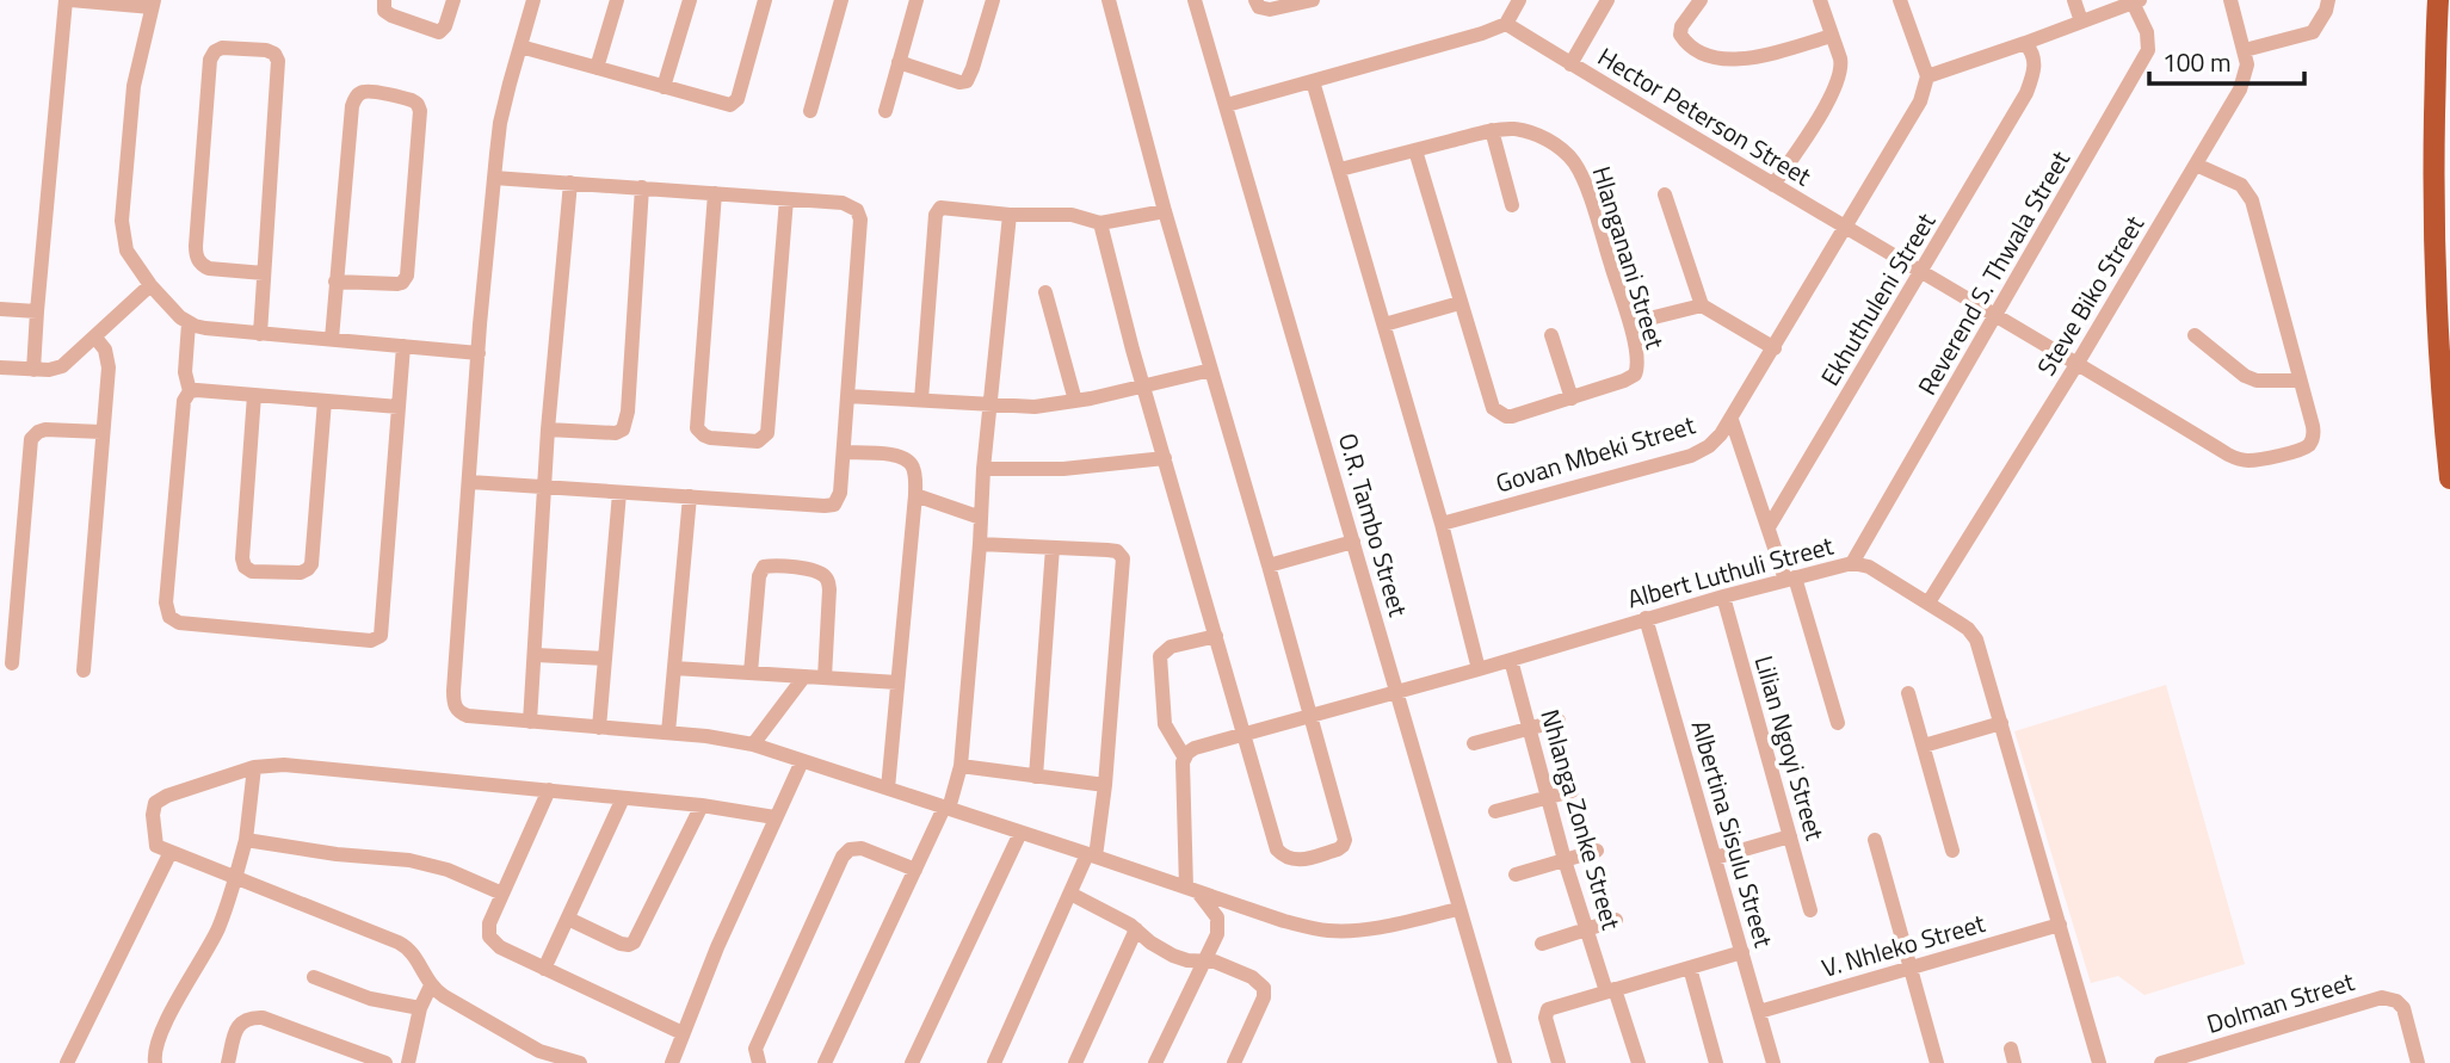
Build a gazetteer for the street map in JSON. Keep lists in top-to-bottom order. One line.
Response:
{"streets":{"street":["Hector Peterson Street","Hlanganani Street","Reverend S. Thwala Street","Steve Biko Street","Ekhuthuleni Street","Govan Mbeki Street","O.R. Tambo Street","Albert Luthuli Street","Lilian Ngoyi Street","Nhlanga Zonke Street","Albertina Sisulu Street","V. Nhleko Street","Dolman Street"]},"crossings":[["Hector Peterson Street","Reverend S. Thwala Street"],["Hector Peterson Street","Steve Biko Street"],["Hector Peterson Street","Ekhuthuleni Street"],["Hector Peterson Street","Govan Mbeki Street"],["Reverend S. Thwala Street","Albert Luthuli Street"],["Steve Biko Street","Albert Luthuli Street"],["O.R. Tambo Street","Albert Luthuli Street"],["Albert Luthuli Street","Lilian Ngoyi Street"],["Albert Luthuli Street","Nhlanga Zonke Street"],["Albert Luthuli Street","Albertina Sisulu Street"],["Albert Luthuli Street","V. Nhleko Street"],["Albertina Sisulu Street","V. Nhleko Street"]],"scale_bar":"100 m"}
